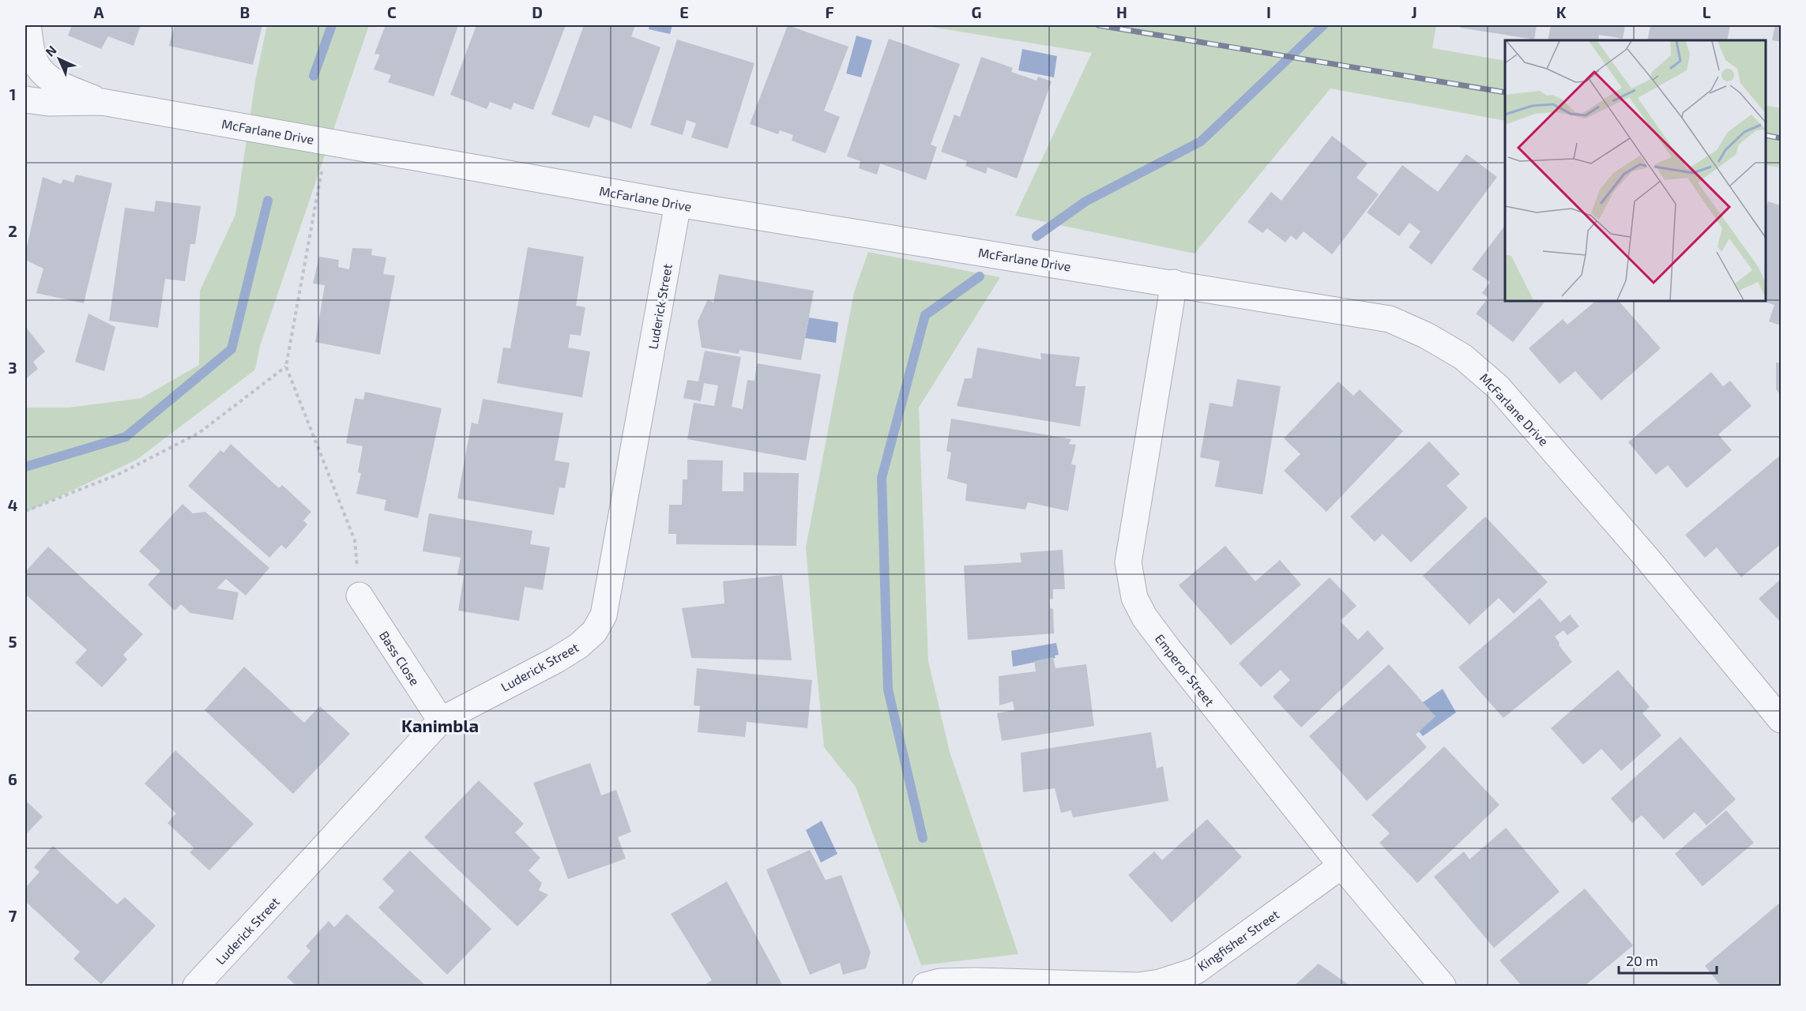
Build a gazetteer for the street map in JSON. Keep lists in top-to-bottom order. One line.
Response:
{"streets":{"street":["McFarlane Drive","Luderick Street","Bass Close","Emperor Street","Kingfisher Street"]},"crossings":[["McFarlane Drive","Luderick Street"],["McFarlane Drive","Emperor Street"],["Luderick Street","Bass Close"],["Emperor Street","Kingfisher Street"]],"districts":["Kanimbla"],"scale_bar":"20 m","north":"top left","grid":{"columns":["A","B","C","D","E","F","G","H","I","J","K","L"],"rows":["1","2","3","4","5","6","7"]}}
